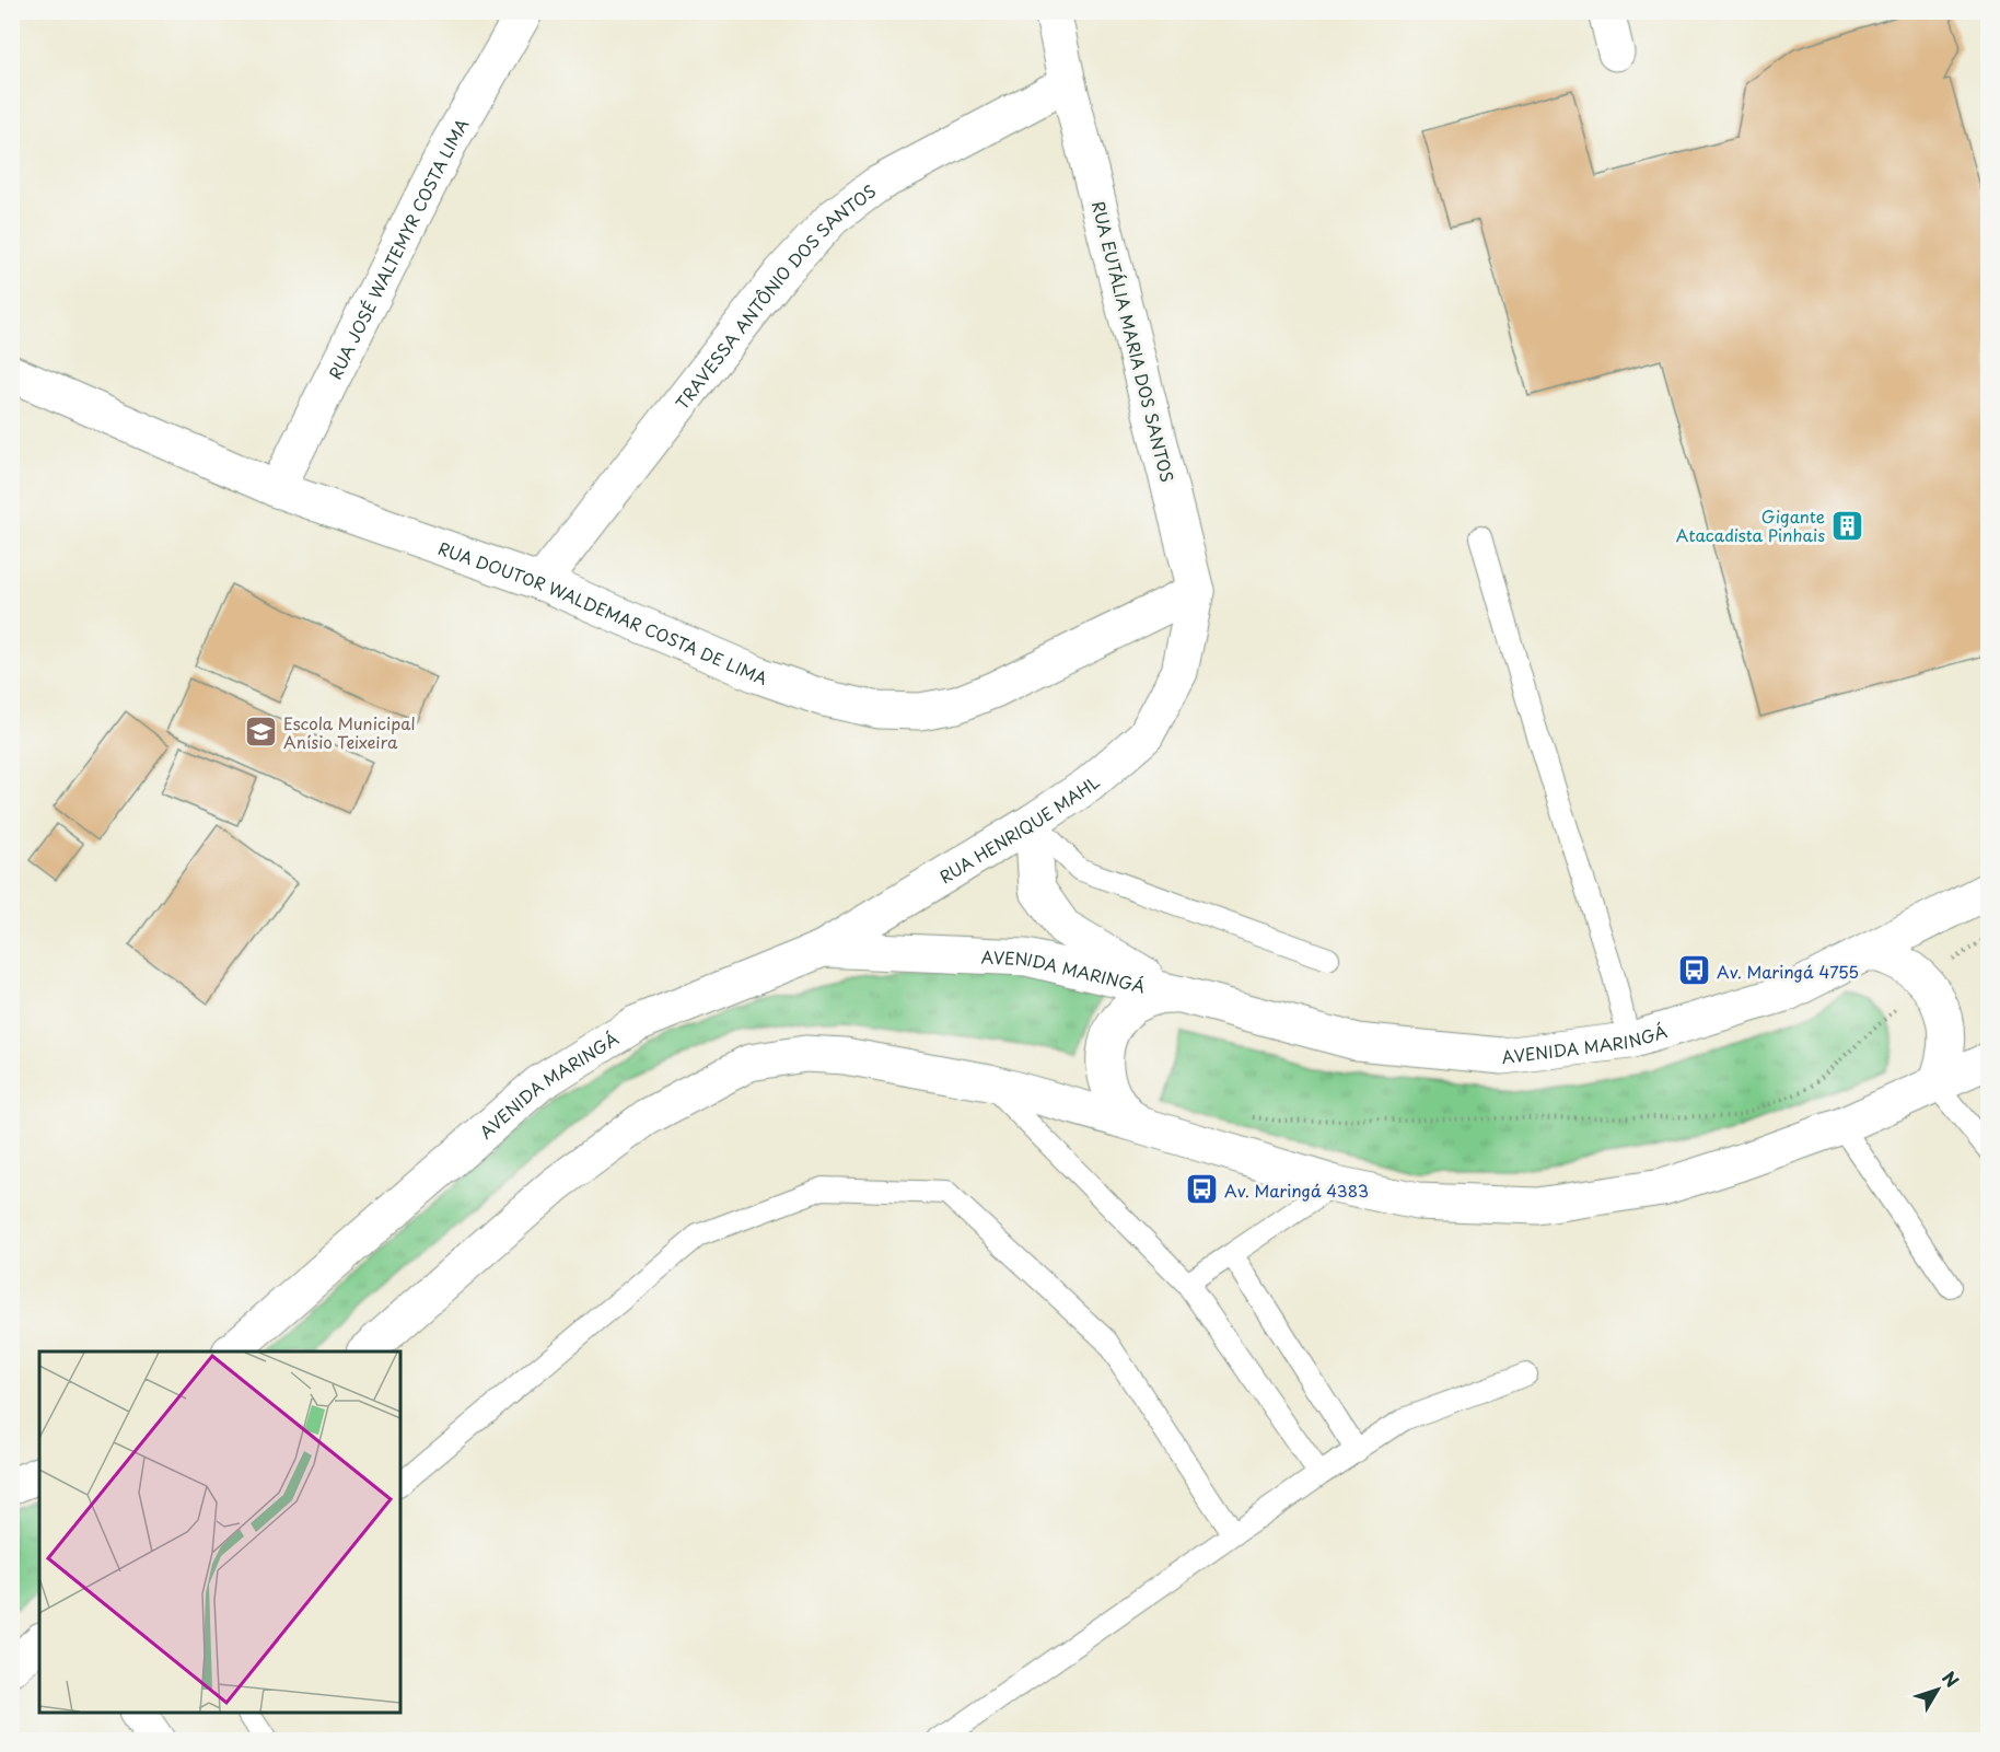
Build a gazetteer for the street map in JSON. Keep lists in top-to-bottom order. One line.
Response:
{"streets":{"main road":["RUA JOSÉ WALTEMYR COSTA LIMA","TRAVESSA ANTÔNIO DOS SANTOS","RUA EUTÁLIA MARIA DOS SANTOS","RUA DOUTOR WALDEMAR COSTA DE LIMA","RUA HENRIQUE MAHL","AVENIDA MARINGÁ"]},"crossings":[["RUA JOSÉ WALTEMYR COSTA LIMA","RUA DOUTOR WALDEMAR COSTA DE LIMA"],["TRAVESSA ANTÔNIO DOS SANTOS","RUA EUTÁLIA MARIA DOS SANTOS"],["TRAVESSA ANTÔNIO DOS SANTOS","RUA DOUTOR WALDEMAR COSTA DE LIMA"],["RUA EUTÁLIA MARIA DOS SANTOS","RUA DOUTOR WALDEMAR COSTA DE LIMA"],["RUA EUTÁLIA MARIA DOS SANTOS","RUA HENRIQUE MAHL"],["RUA HENRIQUE MAHL","AVENIDA MARINGÁ"]],"places":{"building":["Gigante Atacadista Pinhais"],"school or university":["Escola Municipal Anísio Teixeira"],"bus stop":["Av. Maringá 4755","Av. Maringá 4383"]},"north":"top right"}
